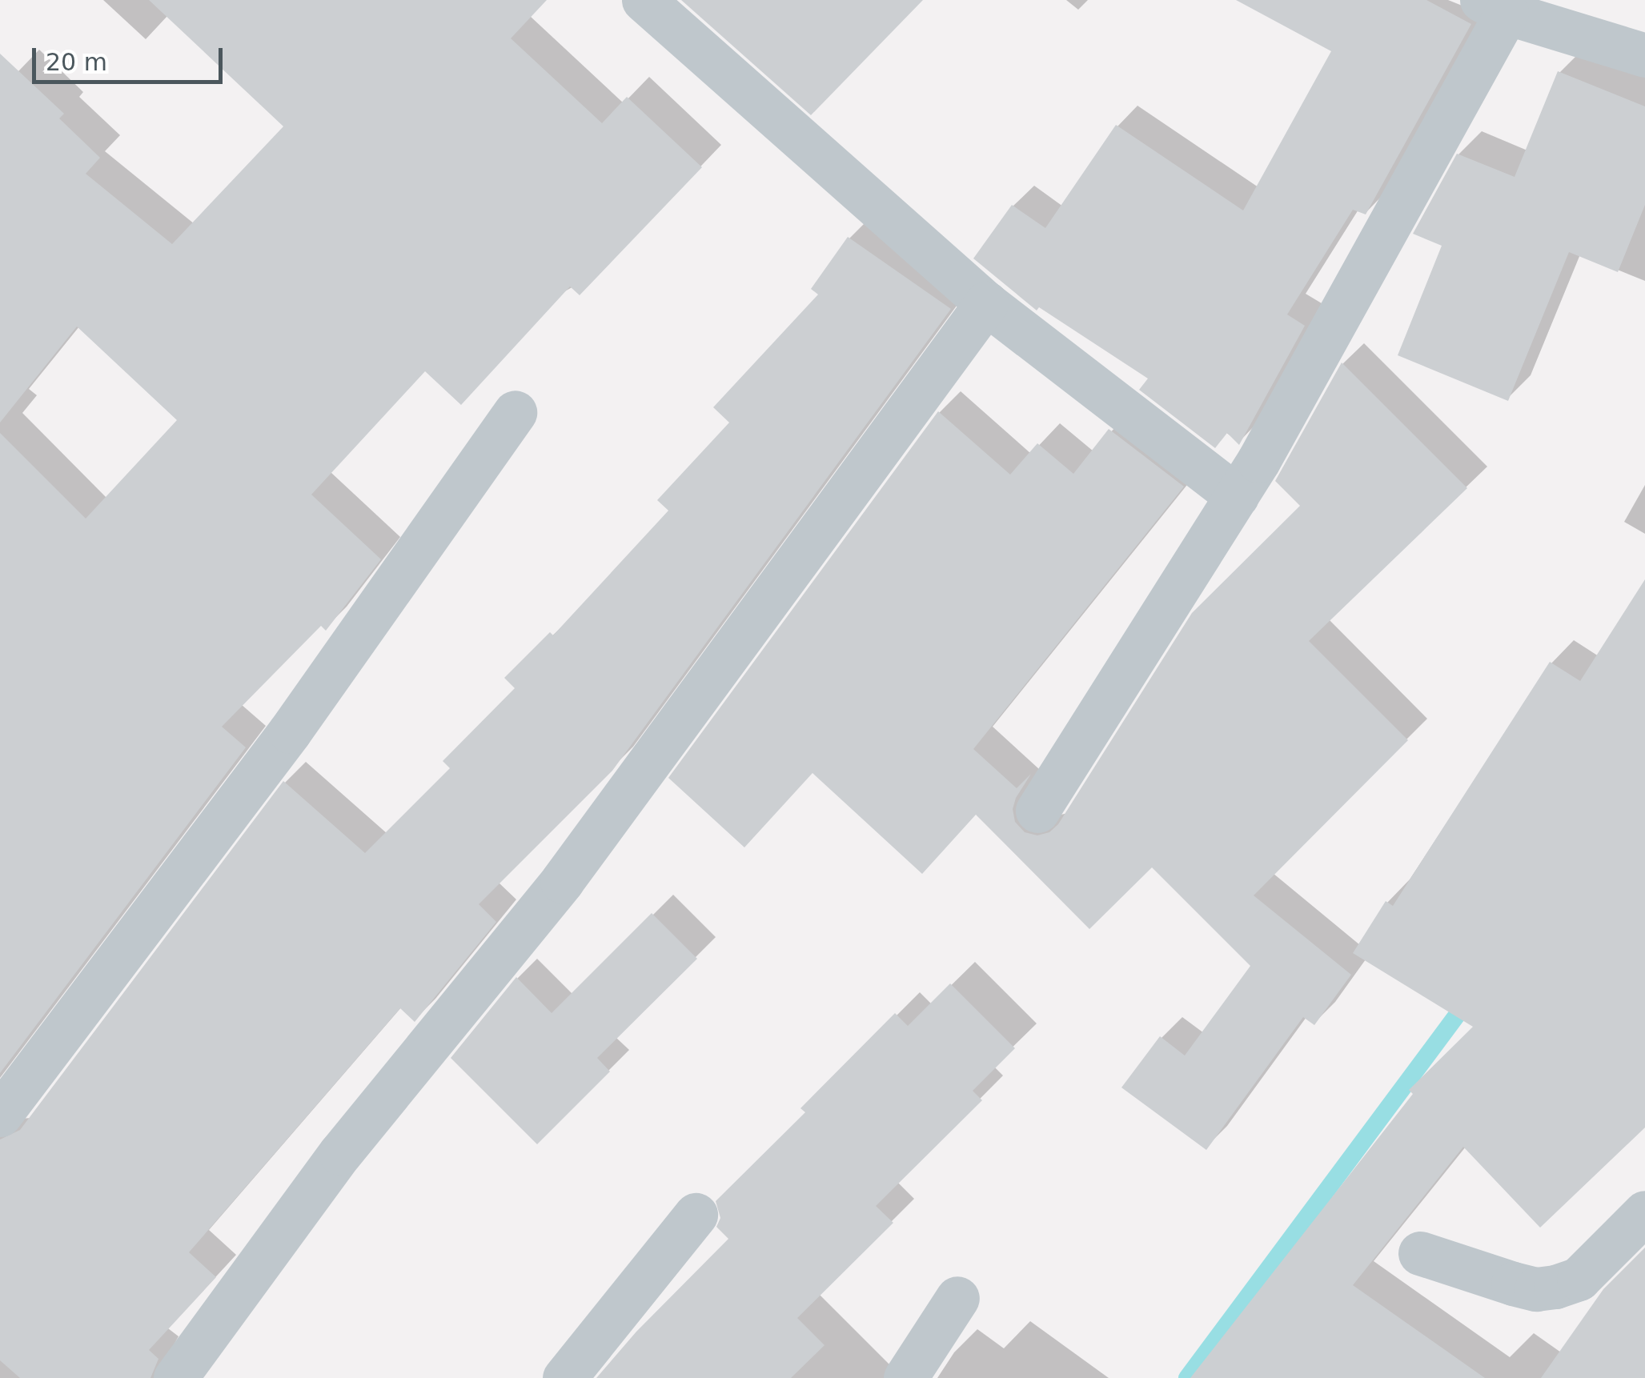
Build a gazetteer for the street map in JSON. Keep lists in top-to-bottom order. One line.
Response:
{"scale_bar":"20 m"}
